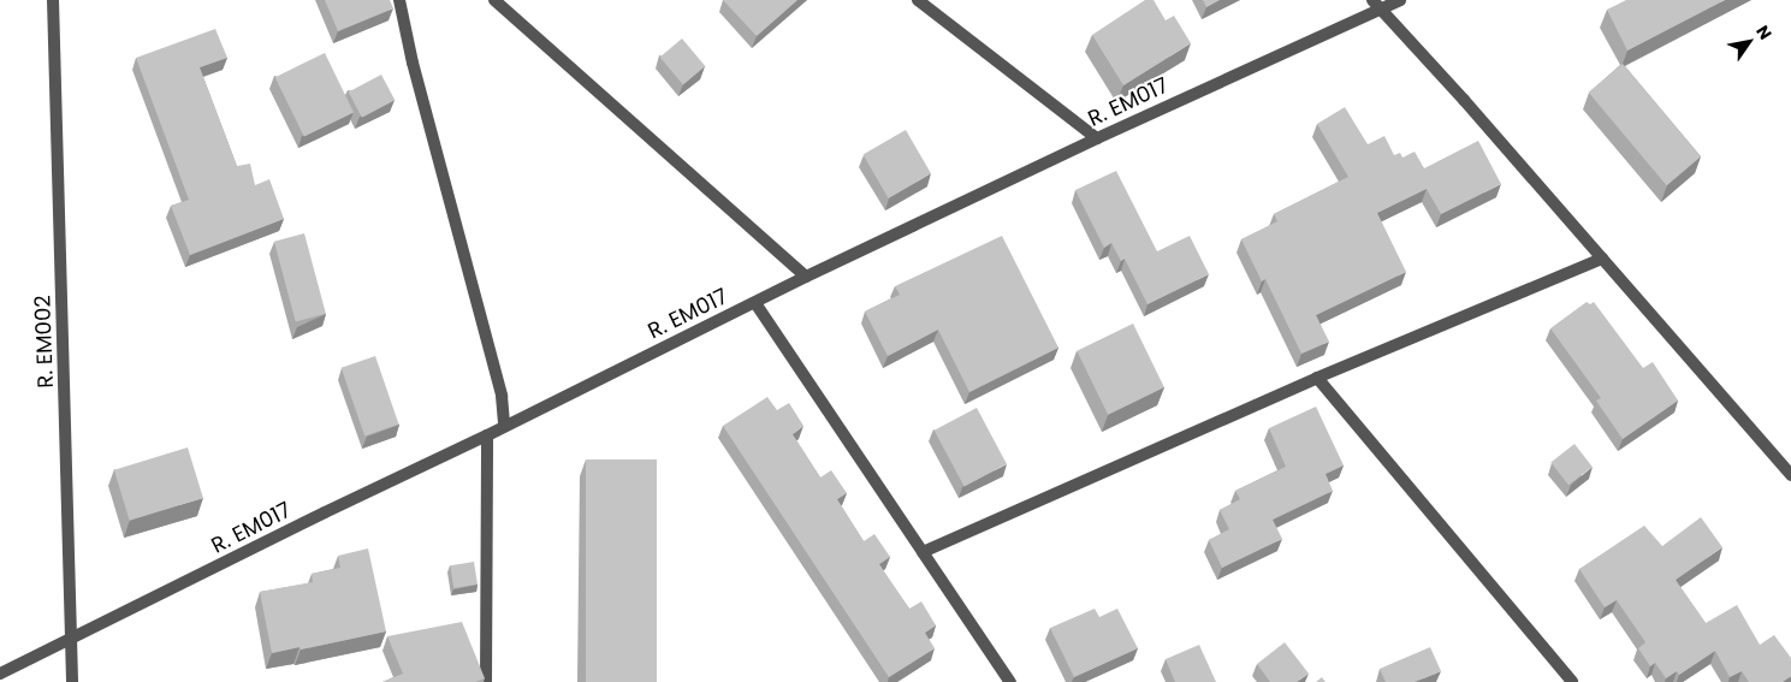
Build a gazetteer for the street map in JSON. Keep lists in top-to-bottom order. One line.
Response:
{"streets":{"street":["R. EM017","R. EM002"]},"crossings":[["R. EM017","R. EM002"]],"north":"top right"}
